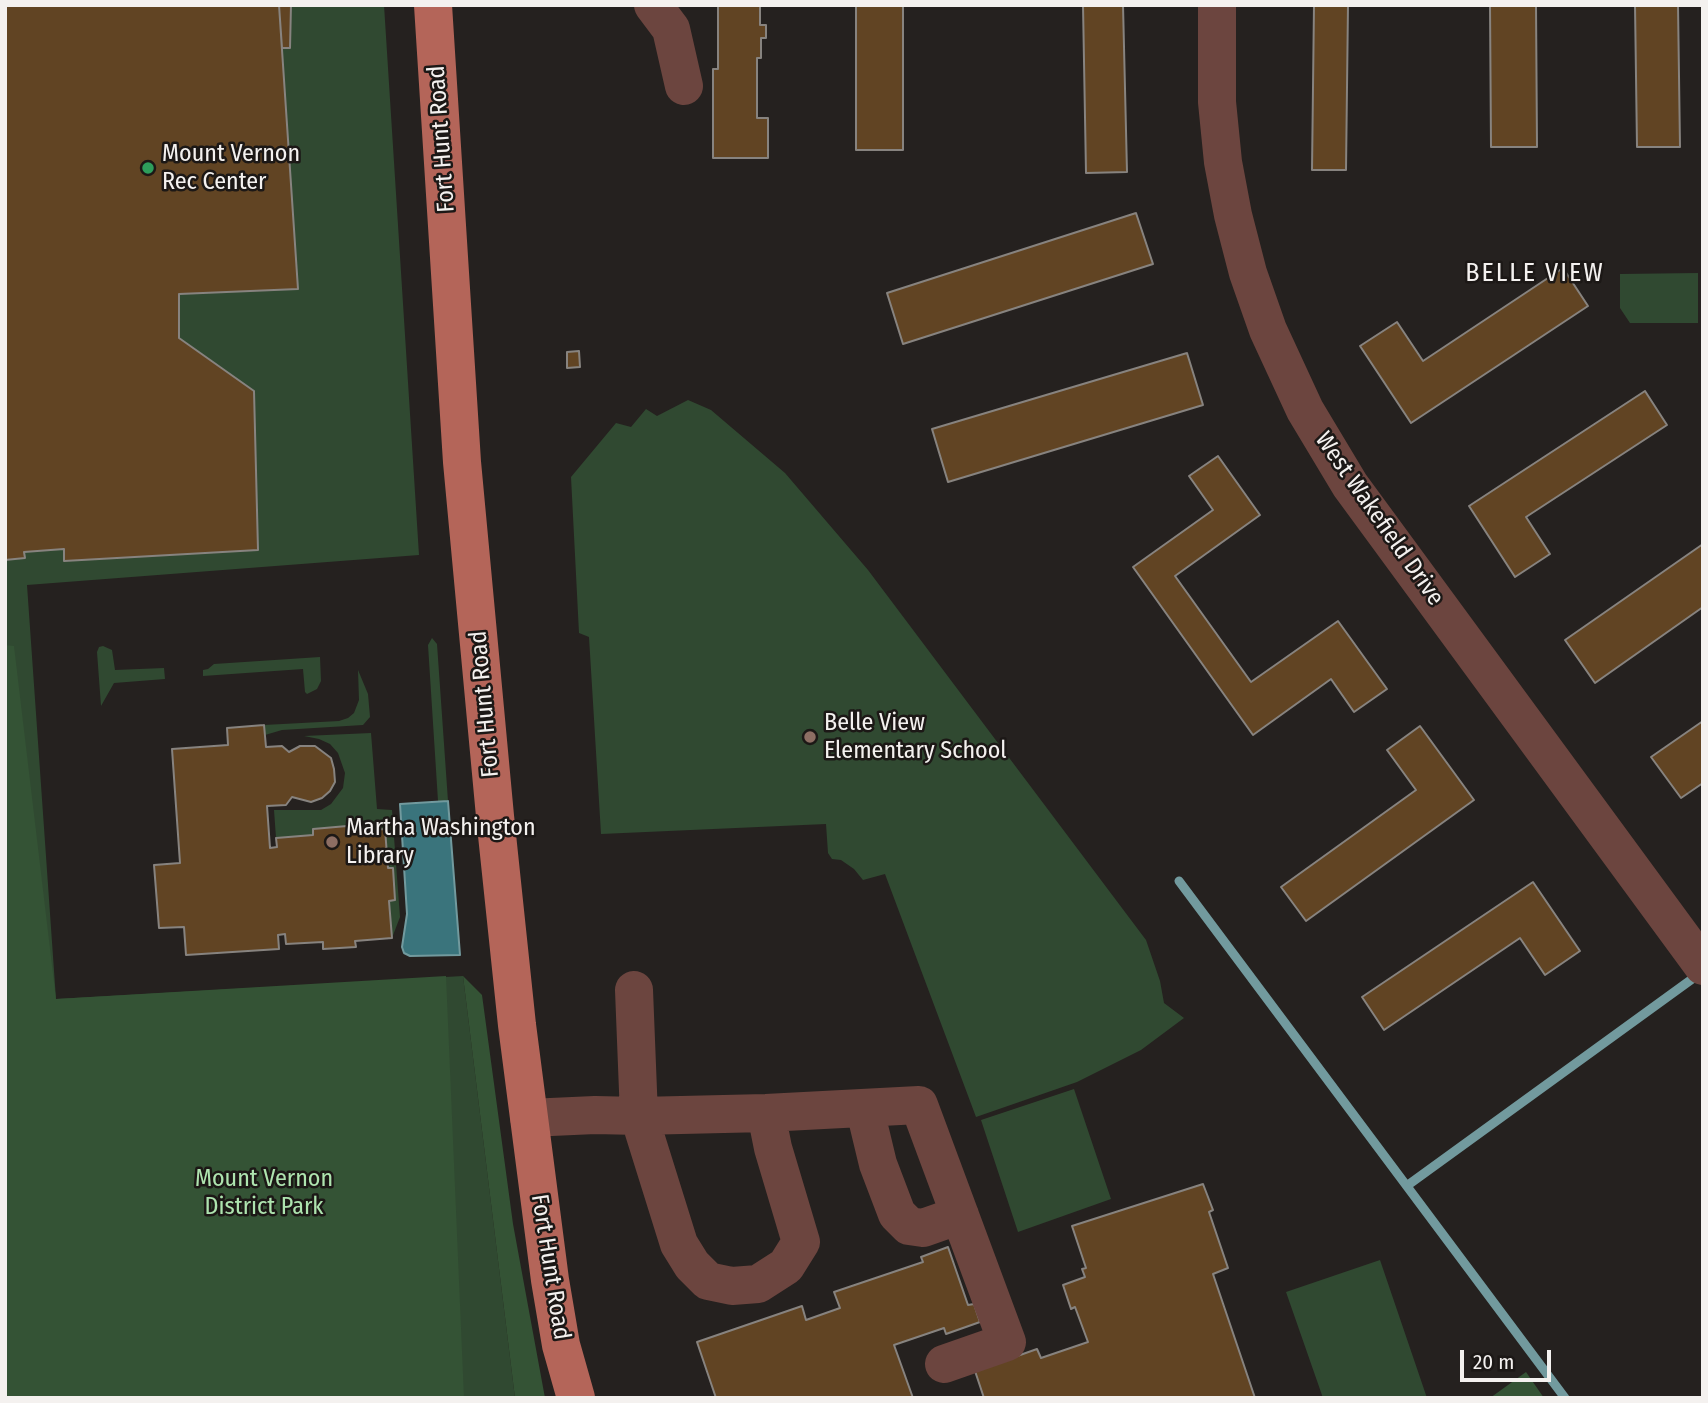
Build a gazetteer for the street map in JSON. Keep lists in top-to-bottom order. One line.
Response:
{"streets":{"main road":["Fort Hunt Road"],"street":["West Wakefield Drive"]},"districts":["BELLE VIEW"],"parks":["Mount Vernon District Park"],"places":["Mount Vernon Rec Center","Belle View Elementary School","Martha Washington Library"],"scale_bar":"20 m"}
